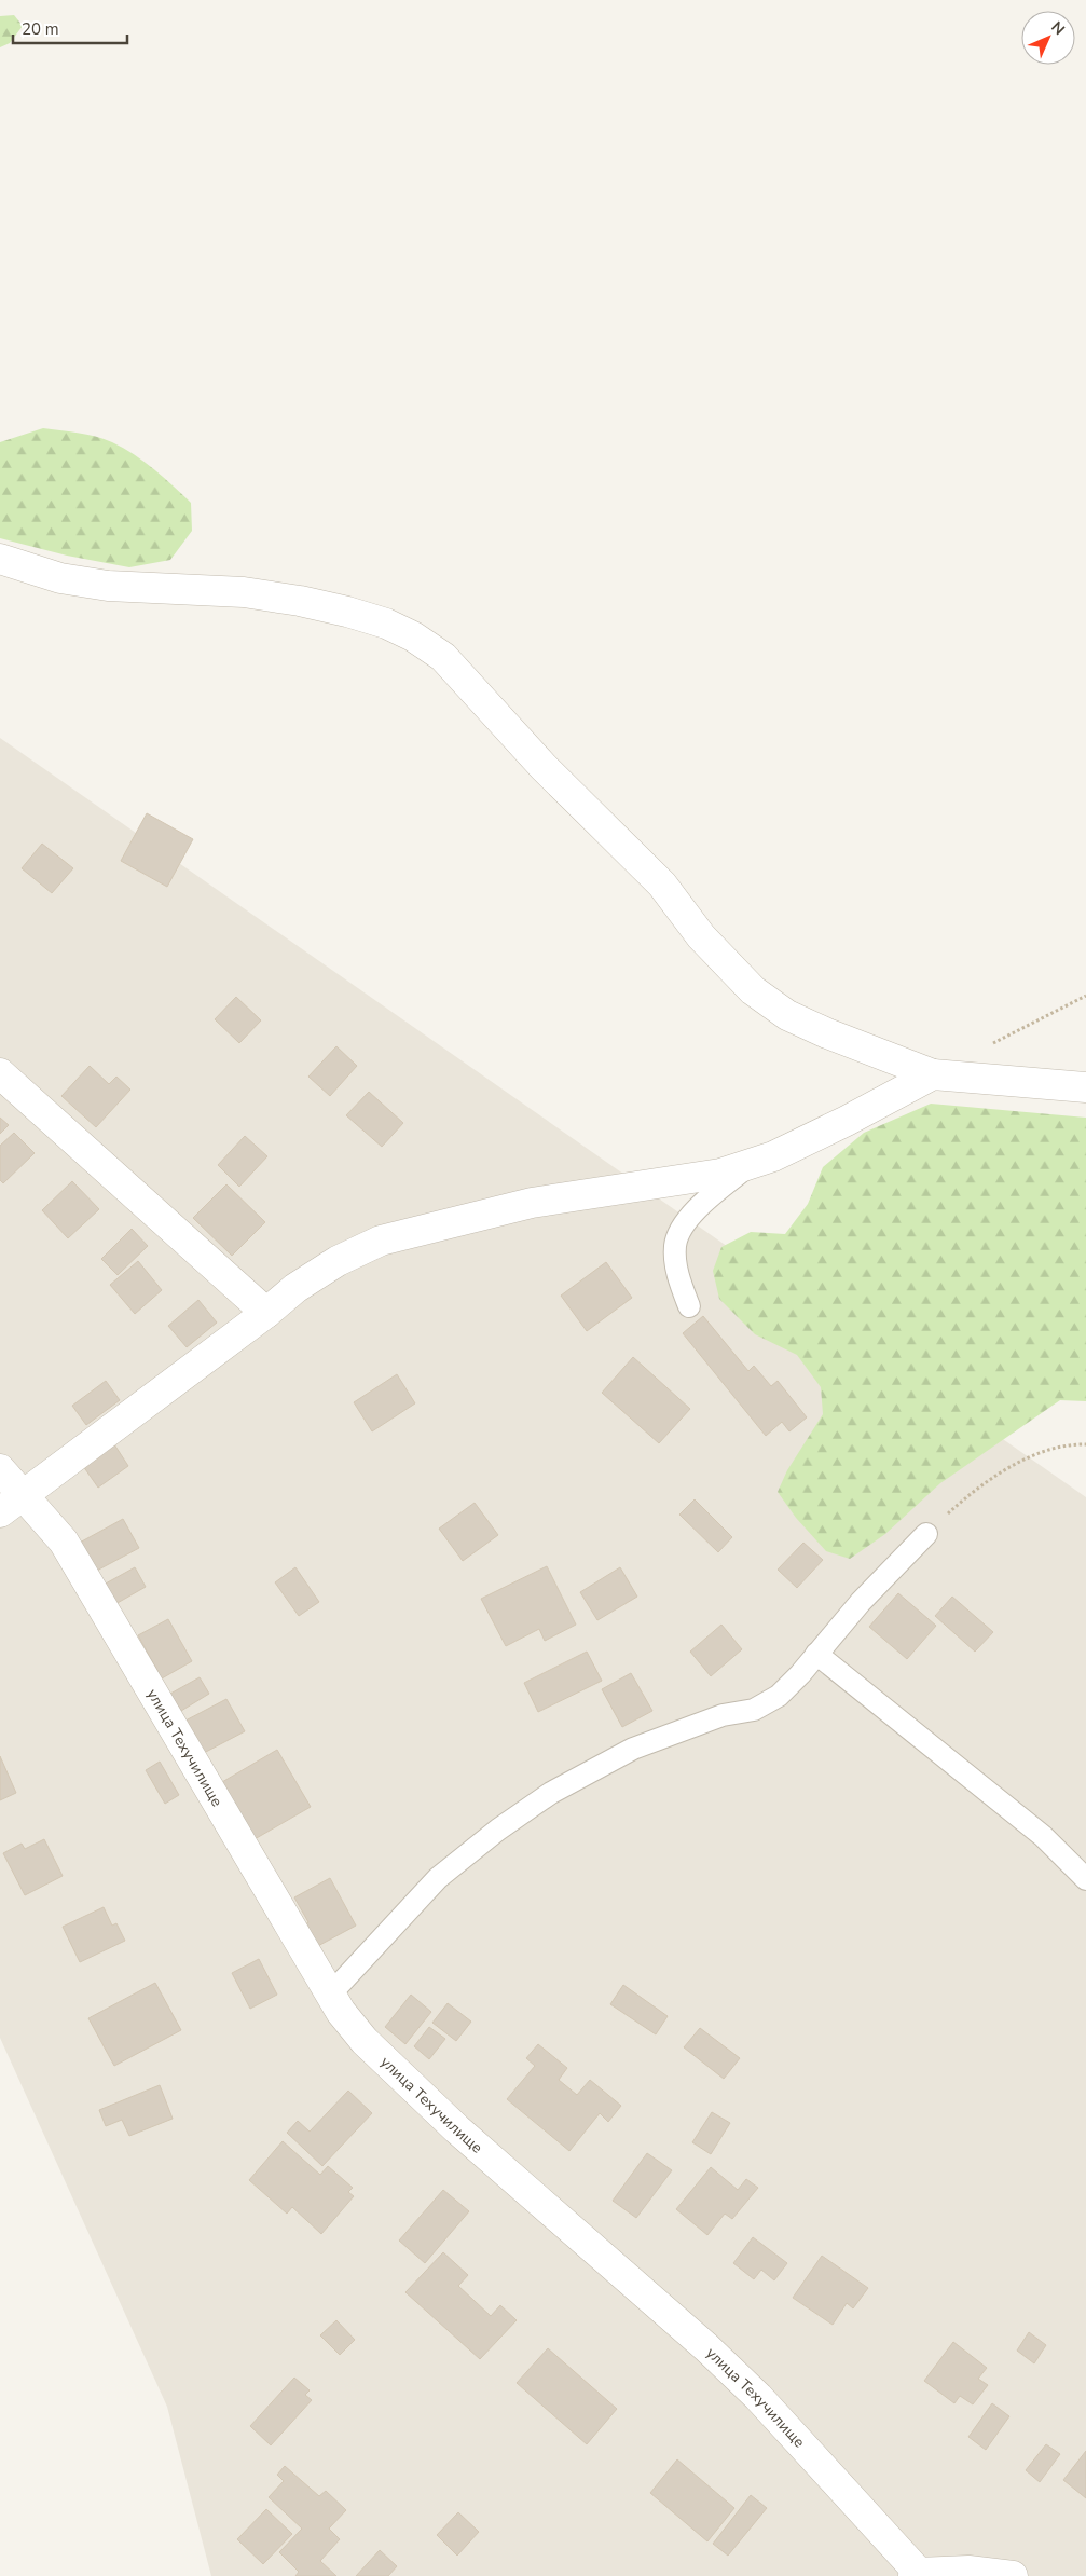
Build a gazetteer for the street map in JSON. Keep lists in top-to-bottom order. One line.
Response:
{"streets":{"street":["улица Техучилище"]},"scale_bar":"20 m","north":"top right"}
